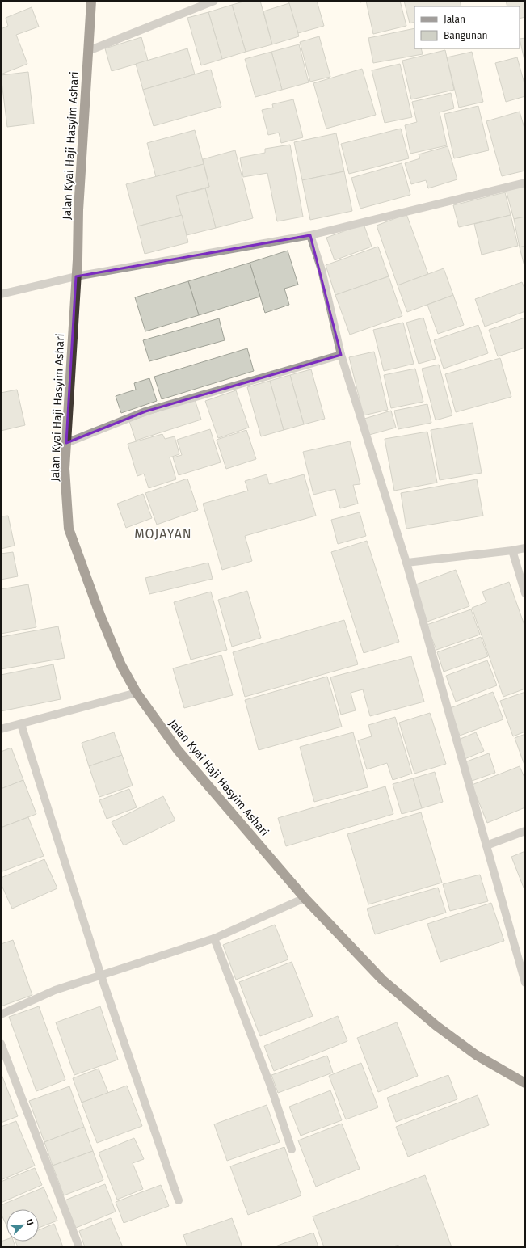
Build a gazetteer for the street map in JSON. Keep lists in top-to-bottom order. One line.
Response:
{"streets":{"highway":["Jalan Kyai Haji Hasyim Ashari"]},"districts":["MOJAYAN"],"legend":["Jalan","Bangunan"],"north":"top right"}
